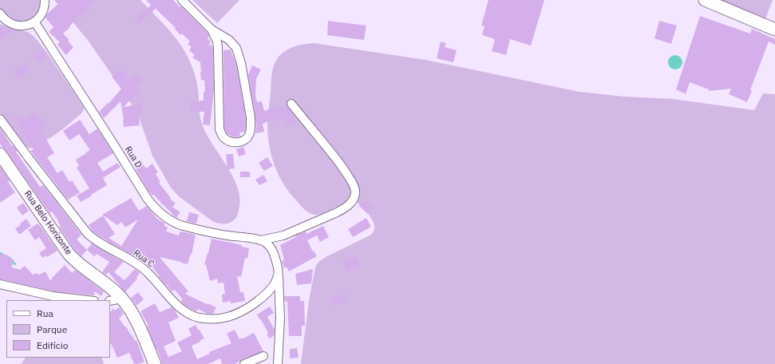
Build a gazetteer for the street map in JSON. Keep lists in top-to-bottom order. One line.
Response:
{"streets":{"street":["Rua D","Rua Belo Horizonte","Rua C"]},"legend":["Rua","Parque","Edifício"]}
